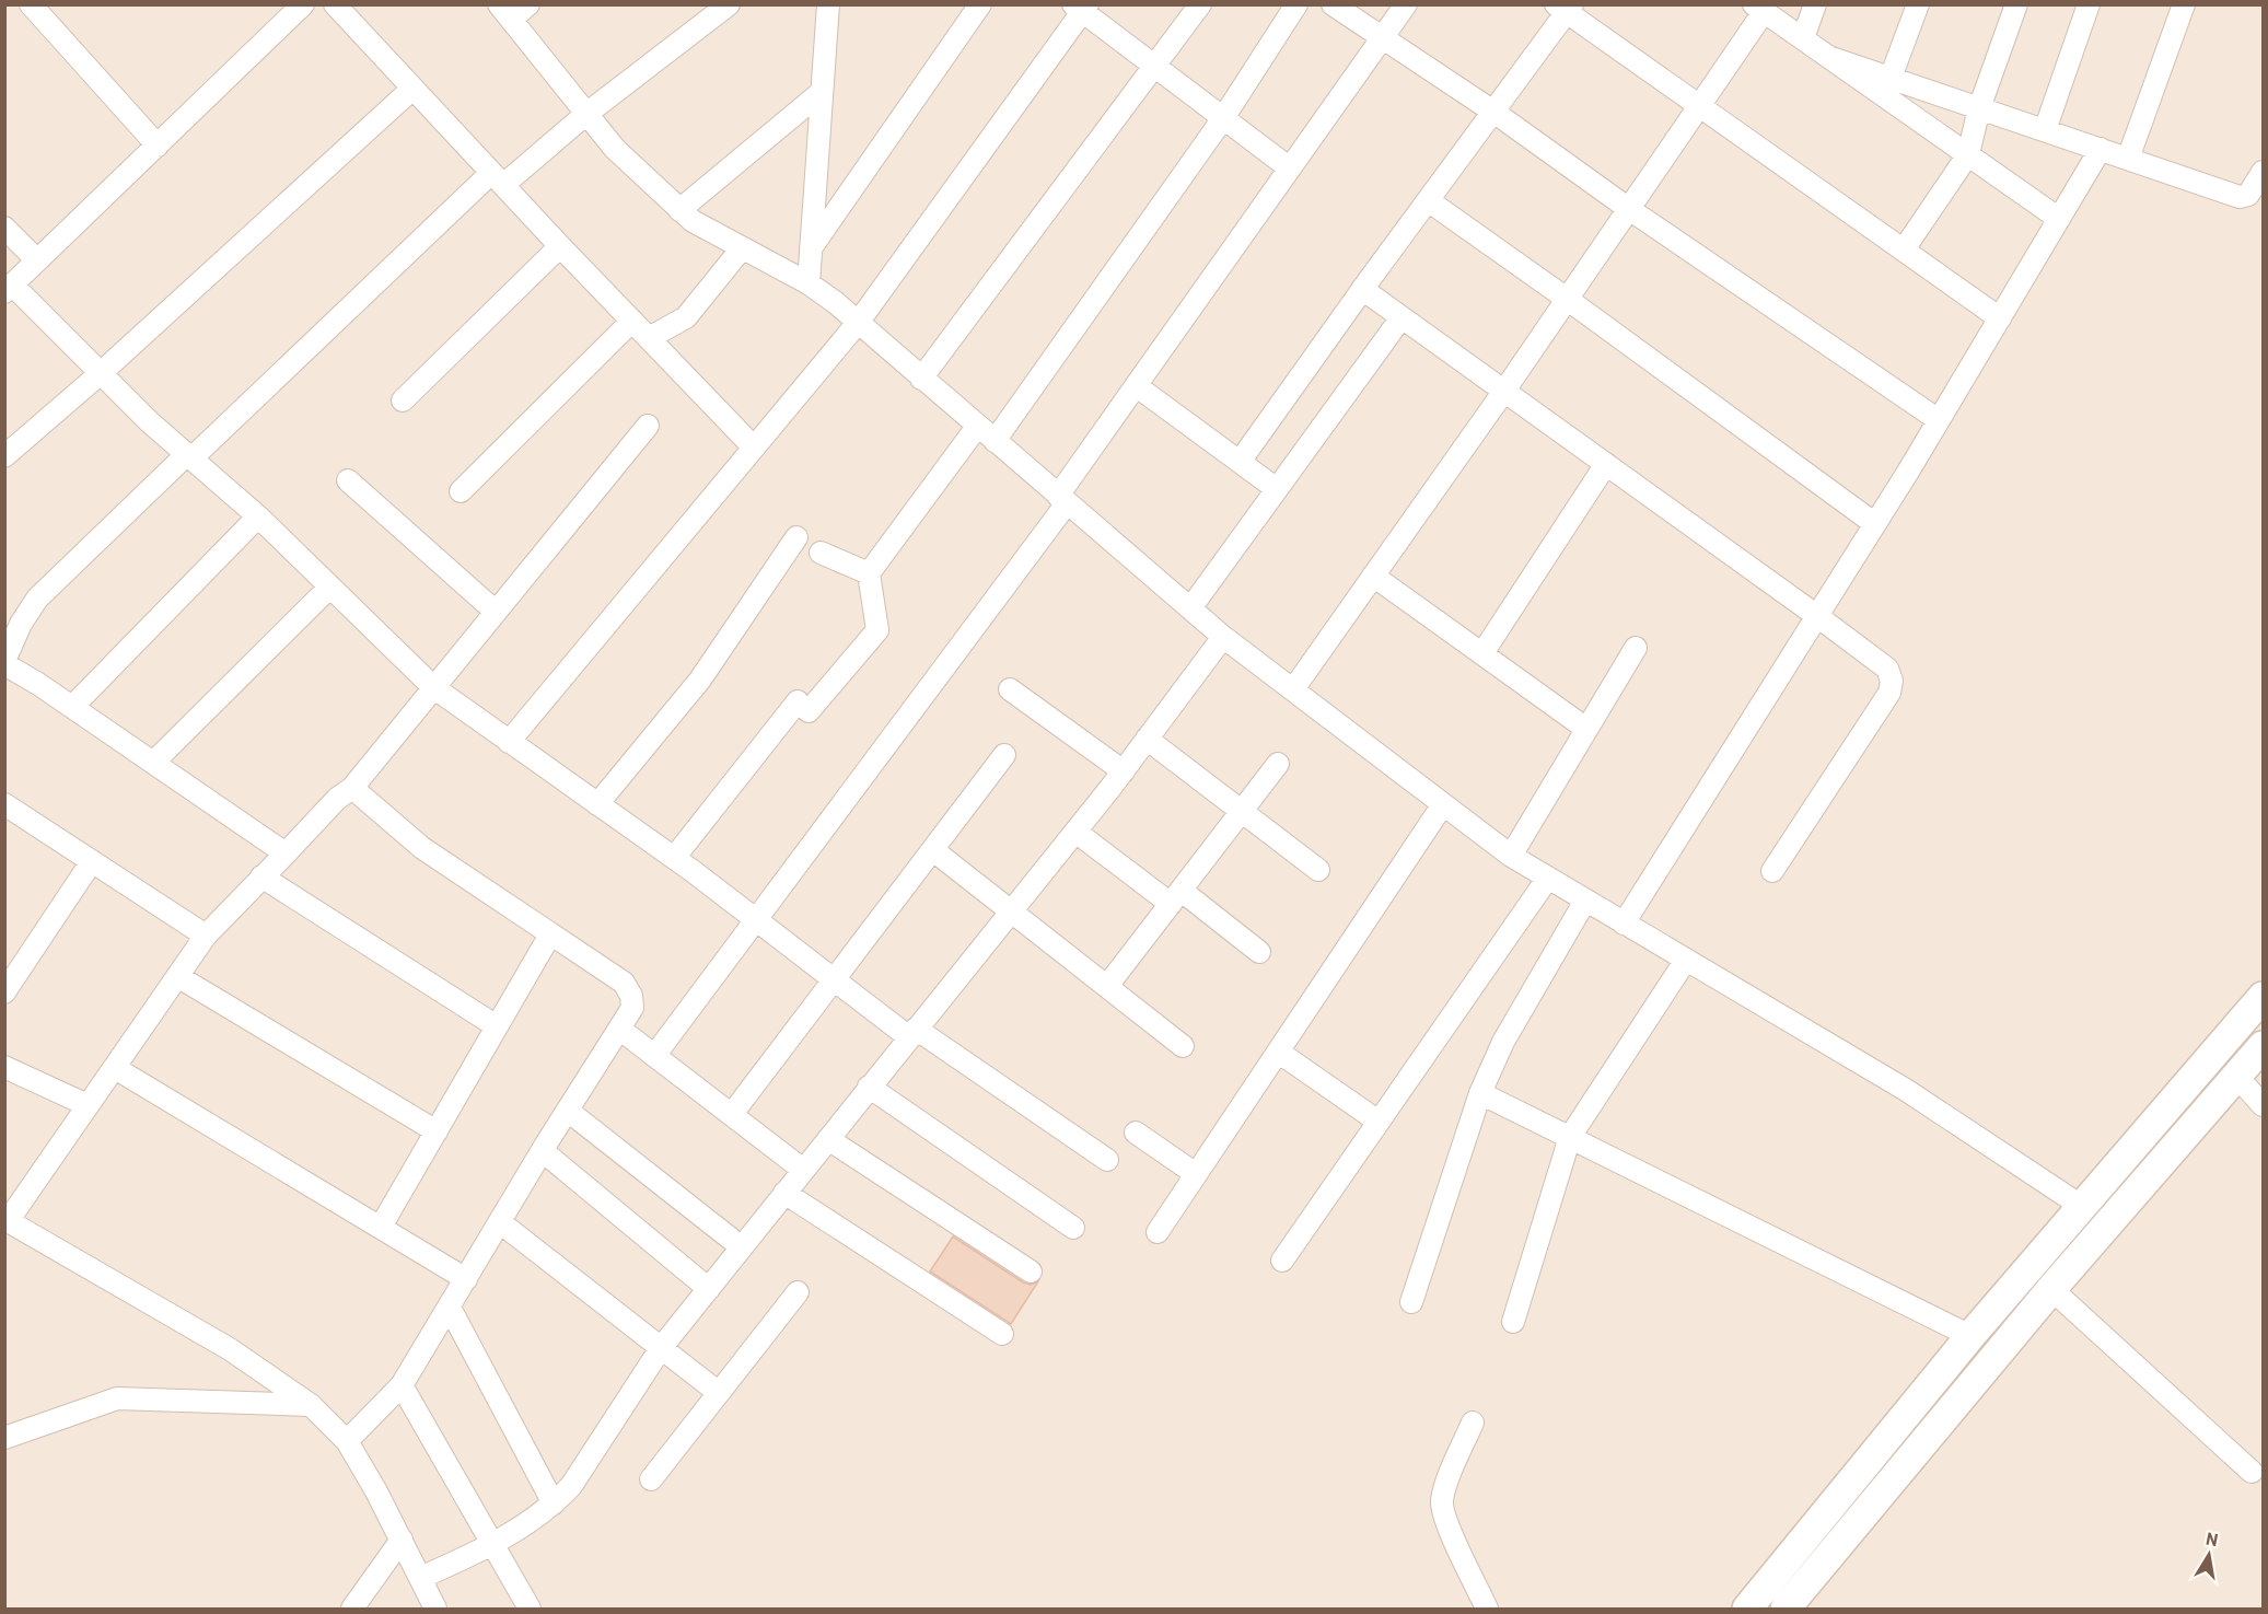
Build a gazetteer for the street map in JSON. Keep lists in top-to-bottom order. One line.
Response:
{"north":"top"}
